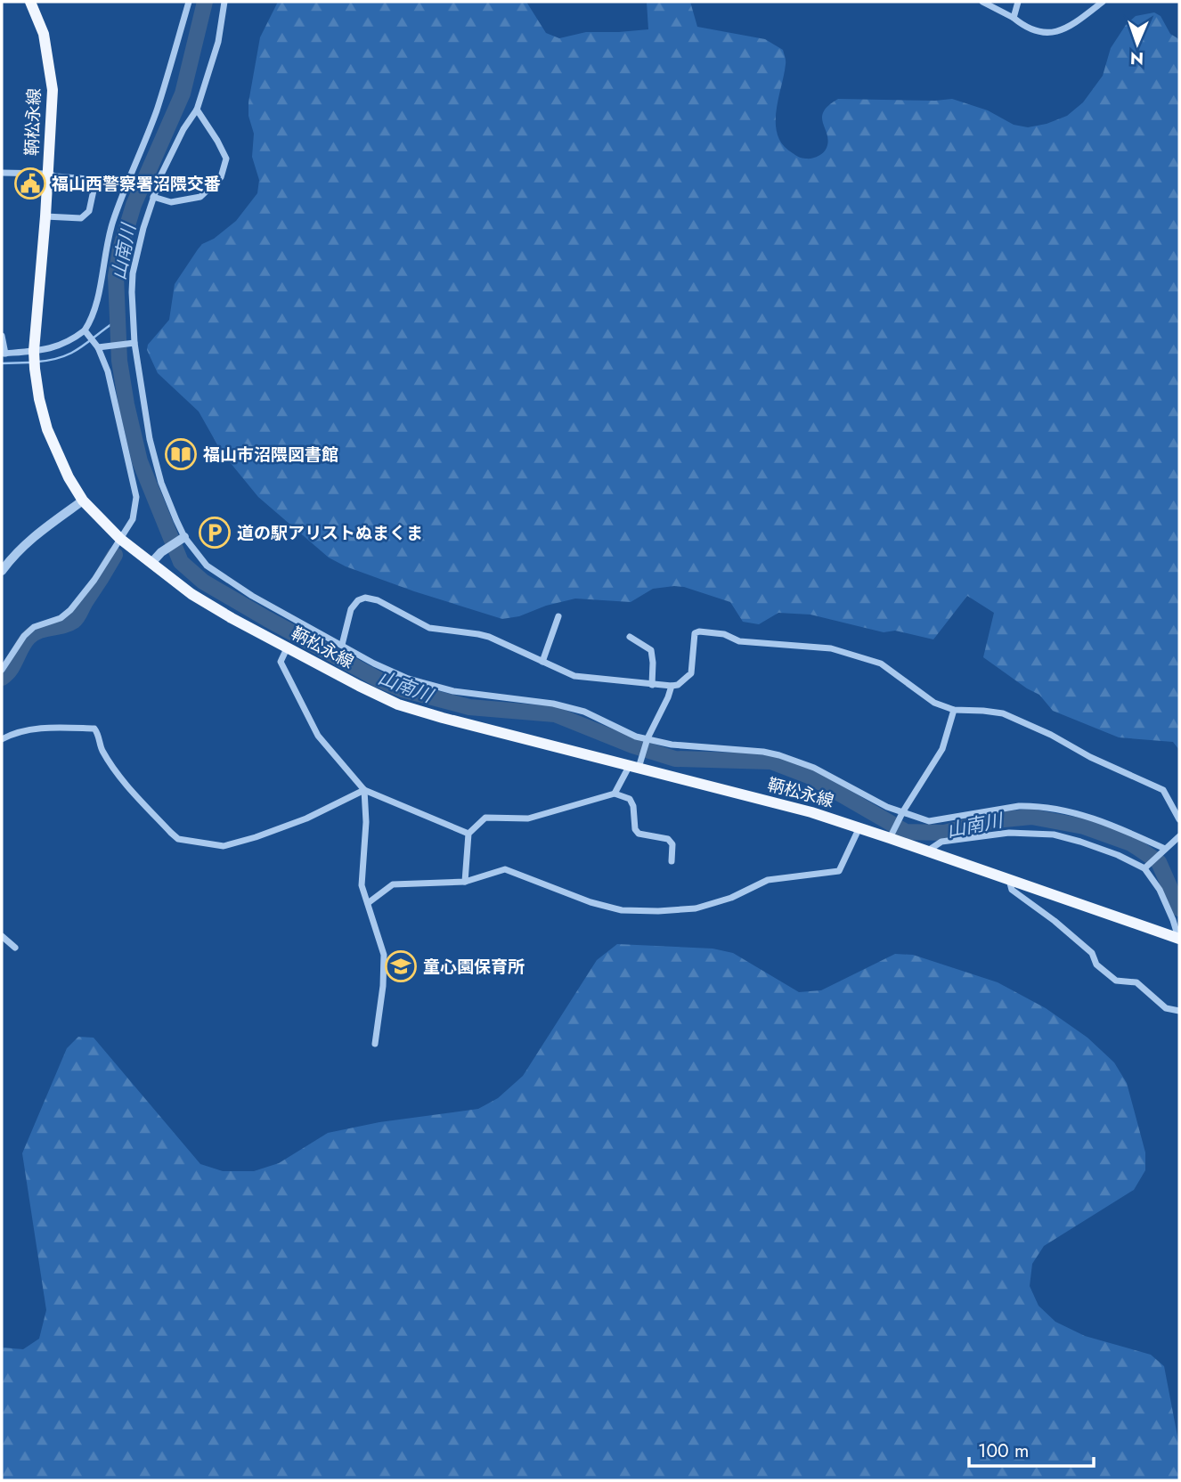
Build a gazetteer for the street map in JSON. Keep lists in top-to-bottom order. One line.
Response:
{"streets":{"main road":["鞆松永線"]},"water":["山南川"],"places":{"public building":["福山西警察署沼隈交番"],"library":["福山市沼隈図書館"],"parking":["道の駅アリストぬまくま"],"school or university":["童心園保育所"]},"scale_bar":"100 m","north":"bottom"}
